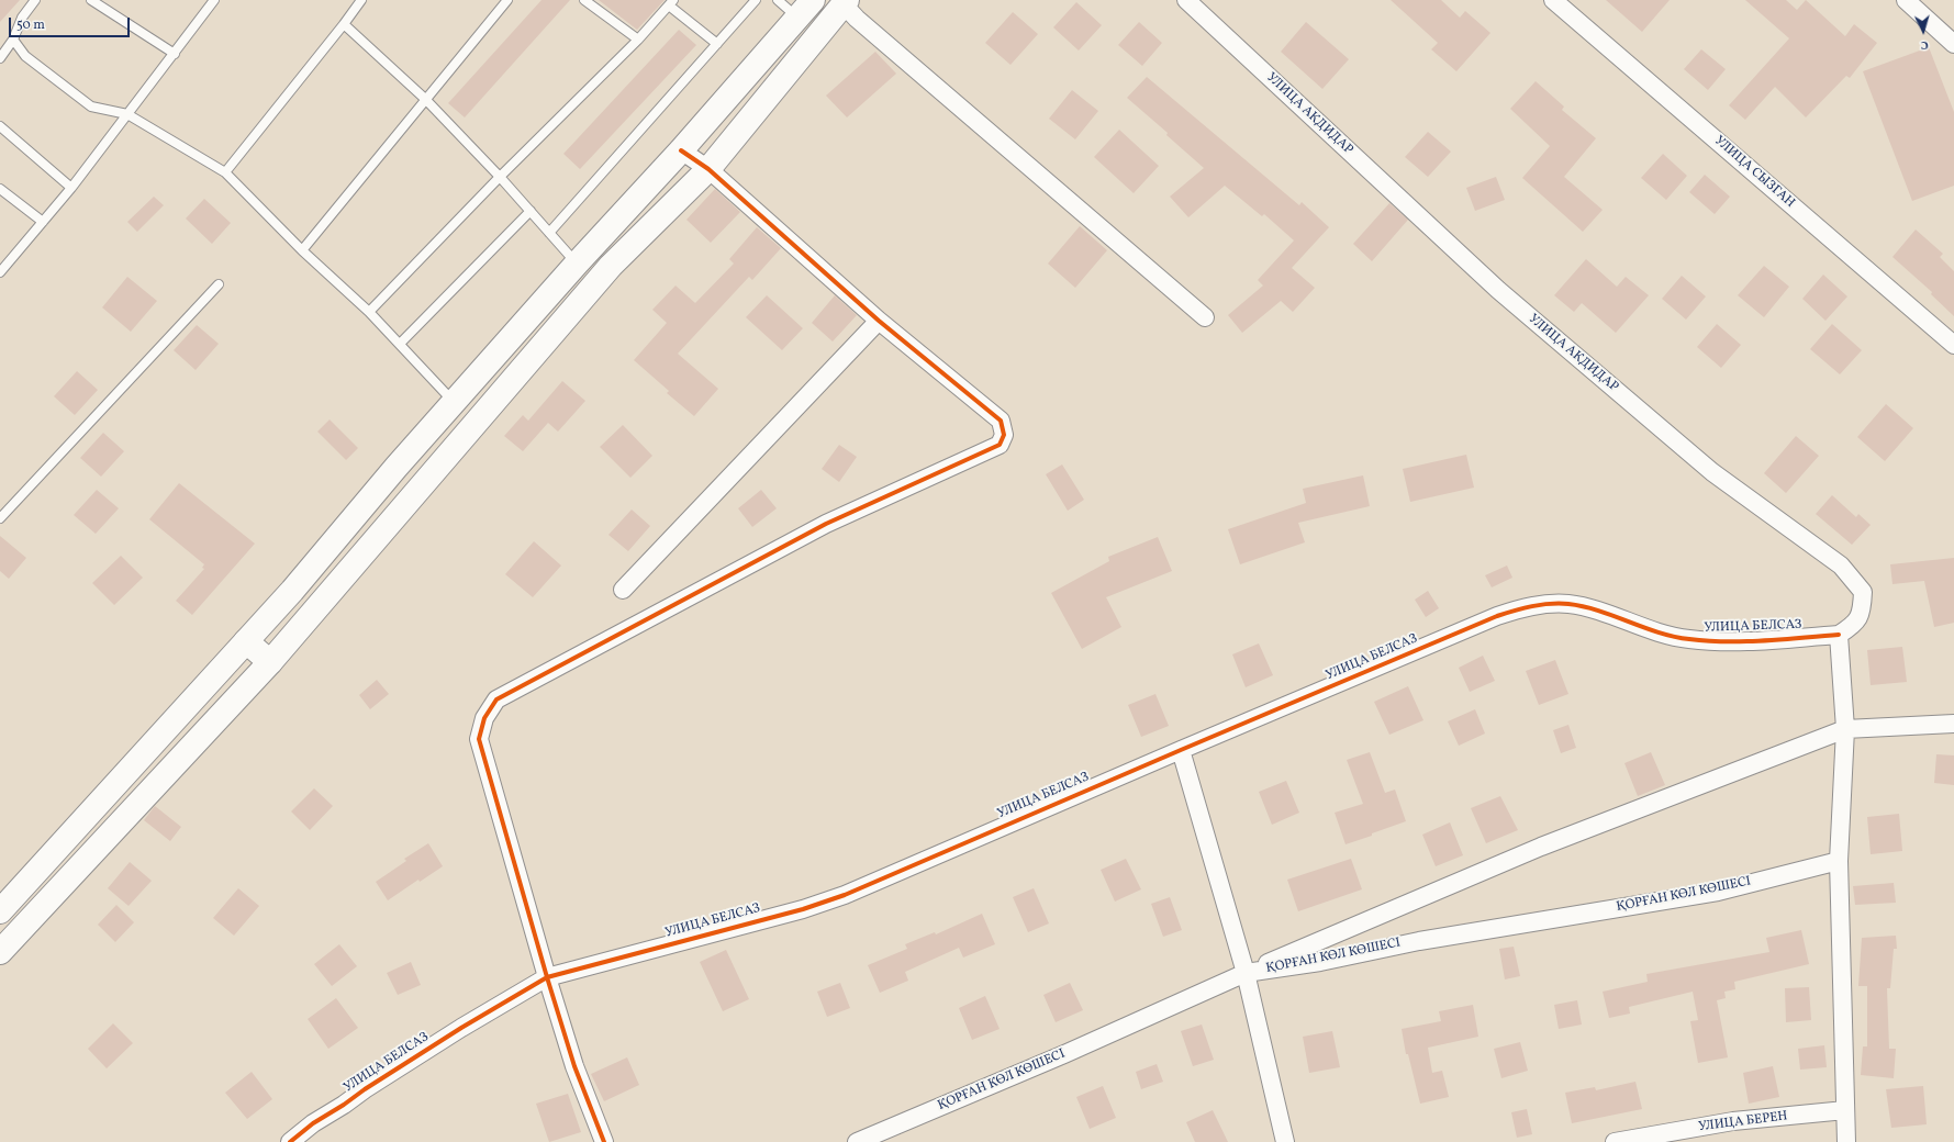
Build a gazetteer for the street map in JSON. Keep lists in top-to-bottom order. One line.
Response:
{"streets":{"street":["УЛИЦА АКДИДАР","УЛИЦА СЫЗГАН","УЛИЦА БЕЛСАЗ","ҚОРҒАН КӨЛ КӨШЕСІ","УЛИЦА БЕРЕН"]},"crossings":[["УЛИЦА АКДИДАР","УЛИЦА БЕЛСАЗ"]],"scale_bar":"50 m","north":"bottom"}
